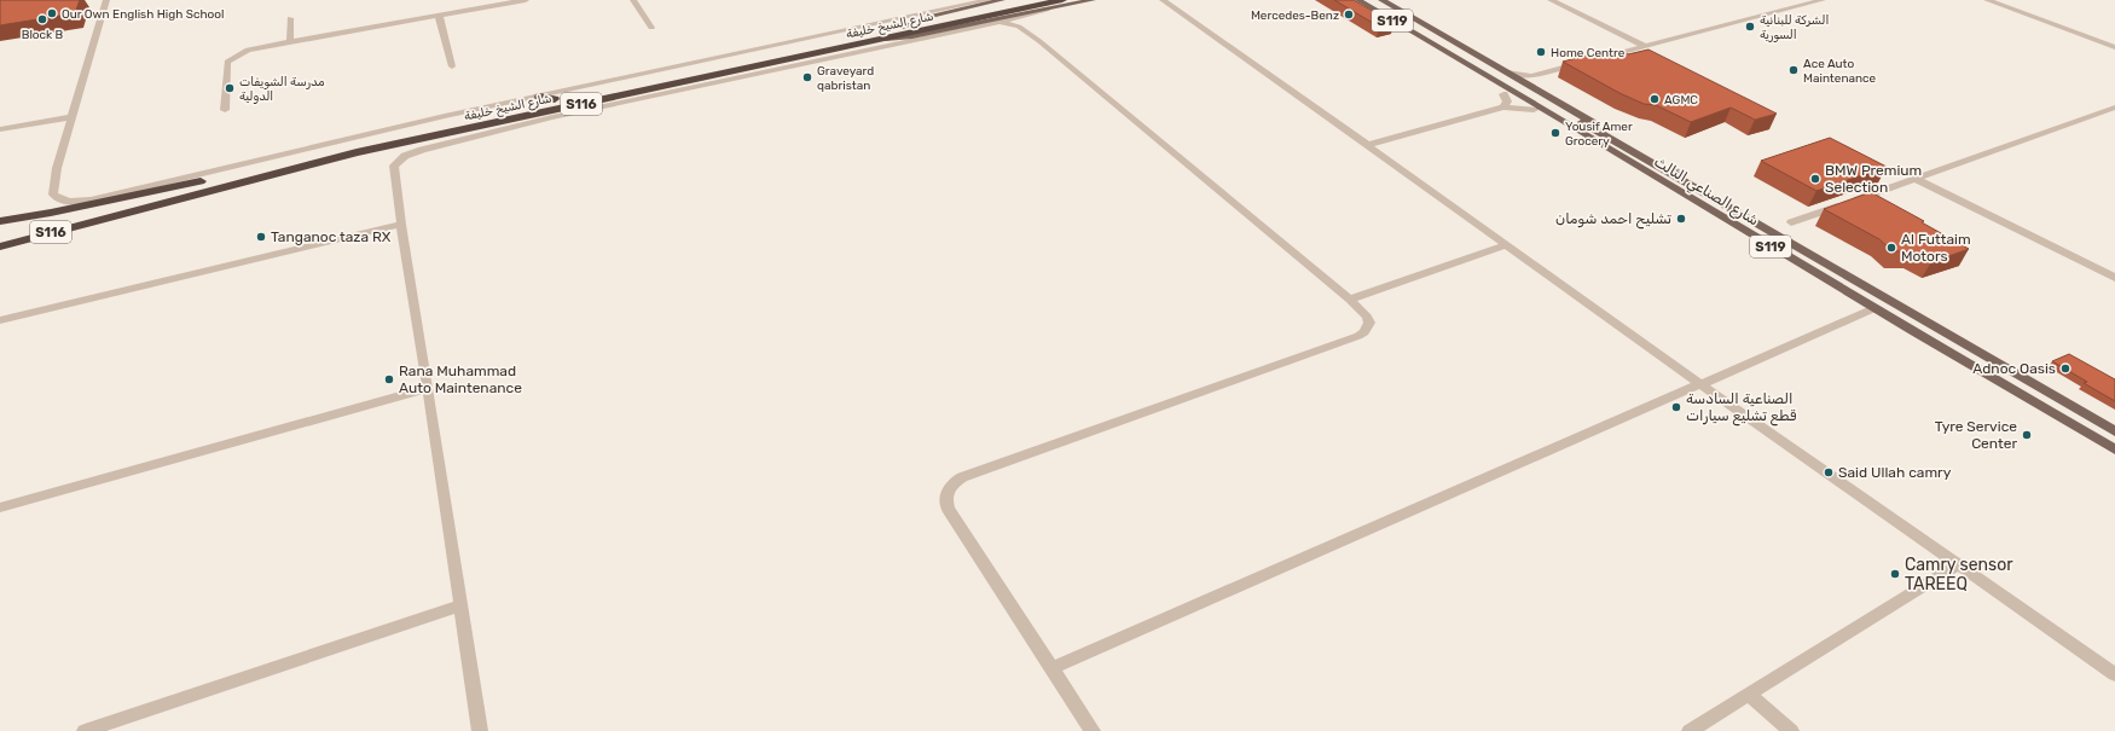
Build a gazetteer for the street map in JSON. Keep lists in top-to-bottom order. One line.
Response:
{"streets":{"highway":["شارع الشيخ خليفة","S116"],"main road":["S119","شارع الصناعي الثالث"]},"crossings":[["شارع الشيخ خليفة","S116"]],"places":["Our Own English High School","Mercedes-Benz","Block B","الشركة للبنانية السورية","Home Centre","Ace Auto Maintenance","Graveyard qabristan","مدرسة الشويفات الدولية","AGMC","Yousif Amer Grocery","BMW Premium Selection","تشليح احمد شومان","Tanganoc taza RX","Al Futtaim Motors","Adnoc Oasis","Rana Muhammad Auto Maintenance","الصناعية السادسة قطع تشليع سيارات","Tyre Service Center","Said Ullah camry","Camry sensor TAREEQ"]}
